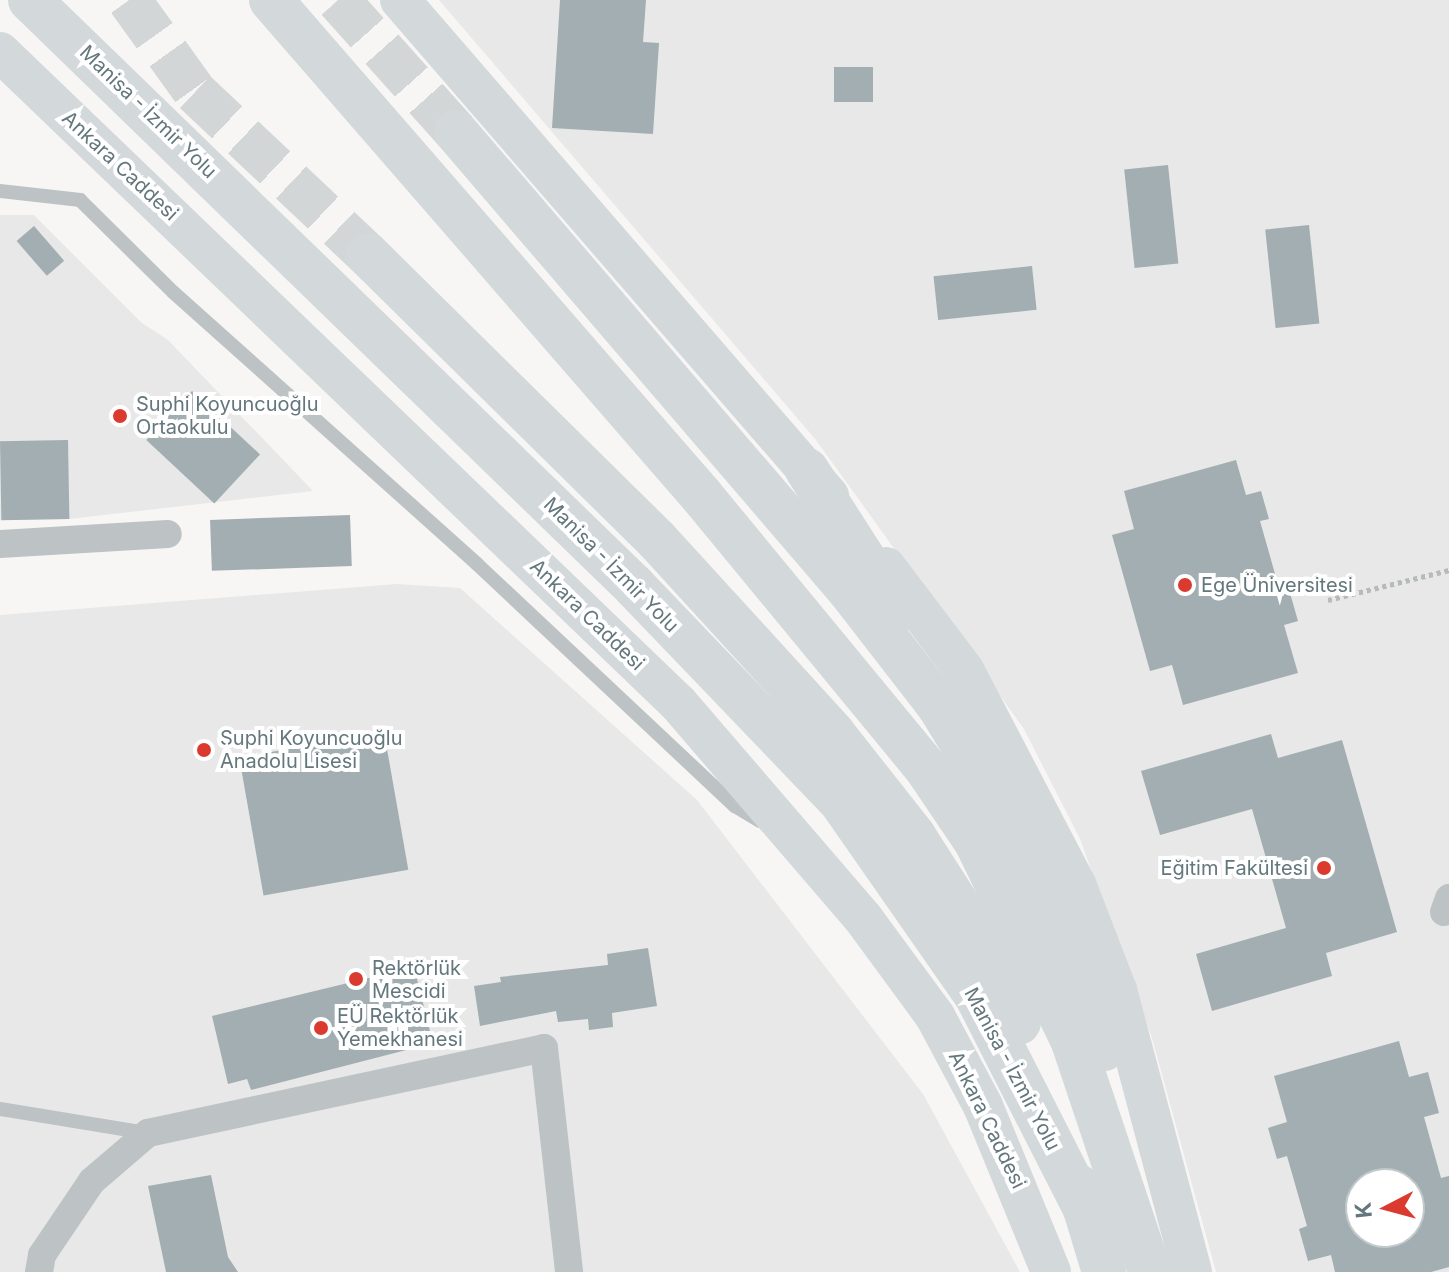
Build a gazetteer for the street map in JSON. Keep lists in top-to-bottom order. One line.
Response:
{"streets":{"highway":["Manisa - İzmir Yolu"],"main road":["Ankara Caddesi"]},"places":["Suphi Koyuncuoğlu Ortaokulu","Ege Üniversitesi","Suphi Koyuncuoğlu Anadolu Lisesi","Eğitim Fakültesi","Rektörlük Mescidi","EÜ Rektörlük Yemekhanesi"],"north":"left"}
